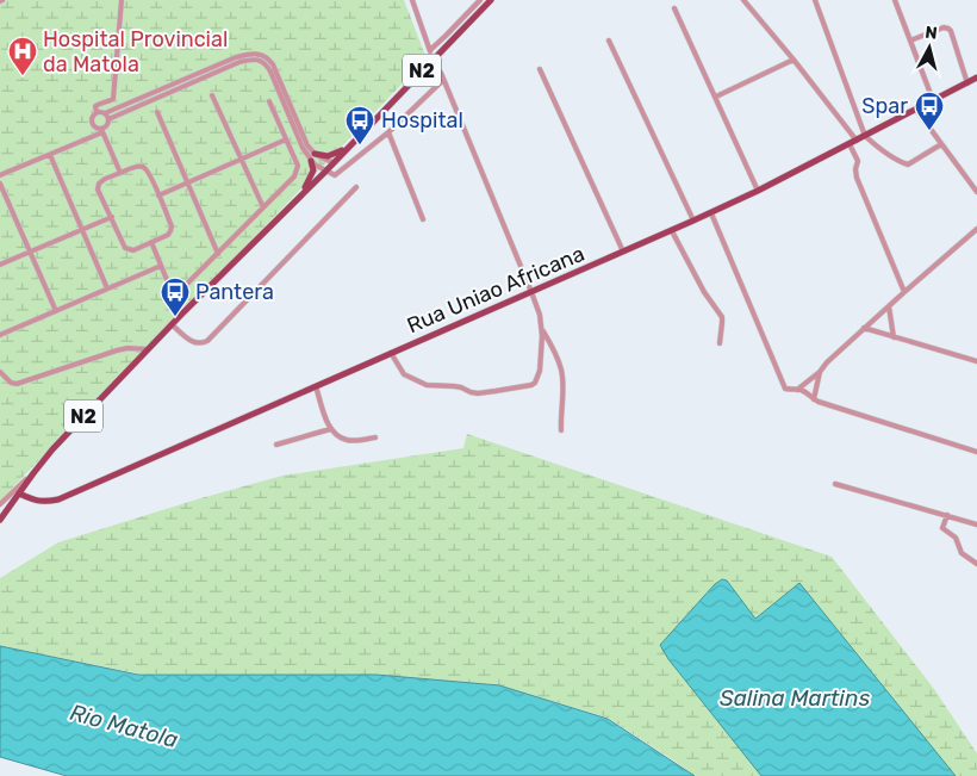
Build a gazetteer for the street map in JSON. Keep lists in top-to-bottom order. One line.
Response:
{"streets":{"main road":["N2","Rua Uniao Africana"]},"crossings":[["N2","Rua Uniao Africana"]],"water":["Salina Martins","Rio Matola"],"places":{"hospital":["Hospital Provincial da Matola"],"bus stop":["Spar","Hospital","Pantera"]},"north":"top"}
